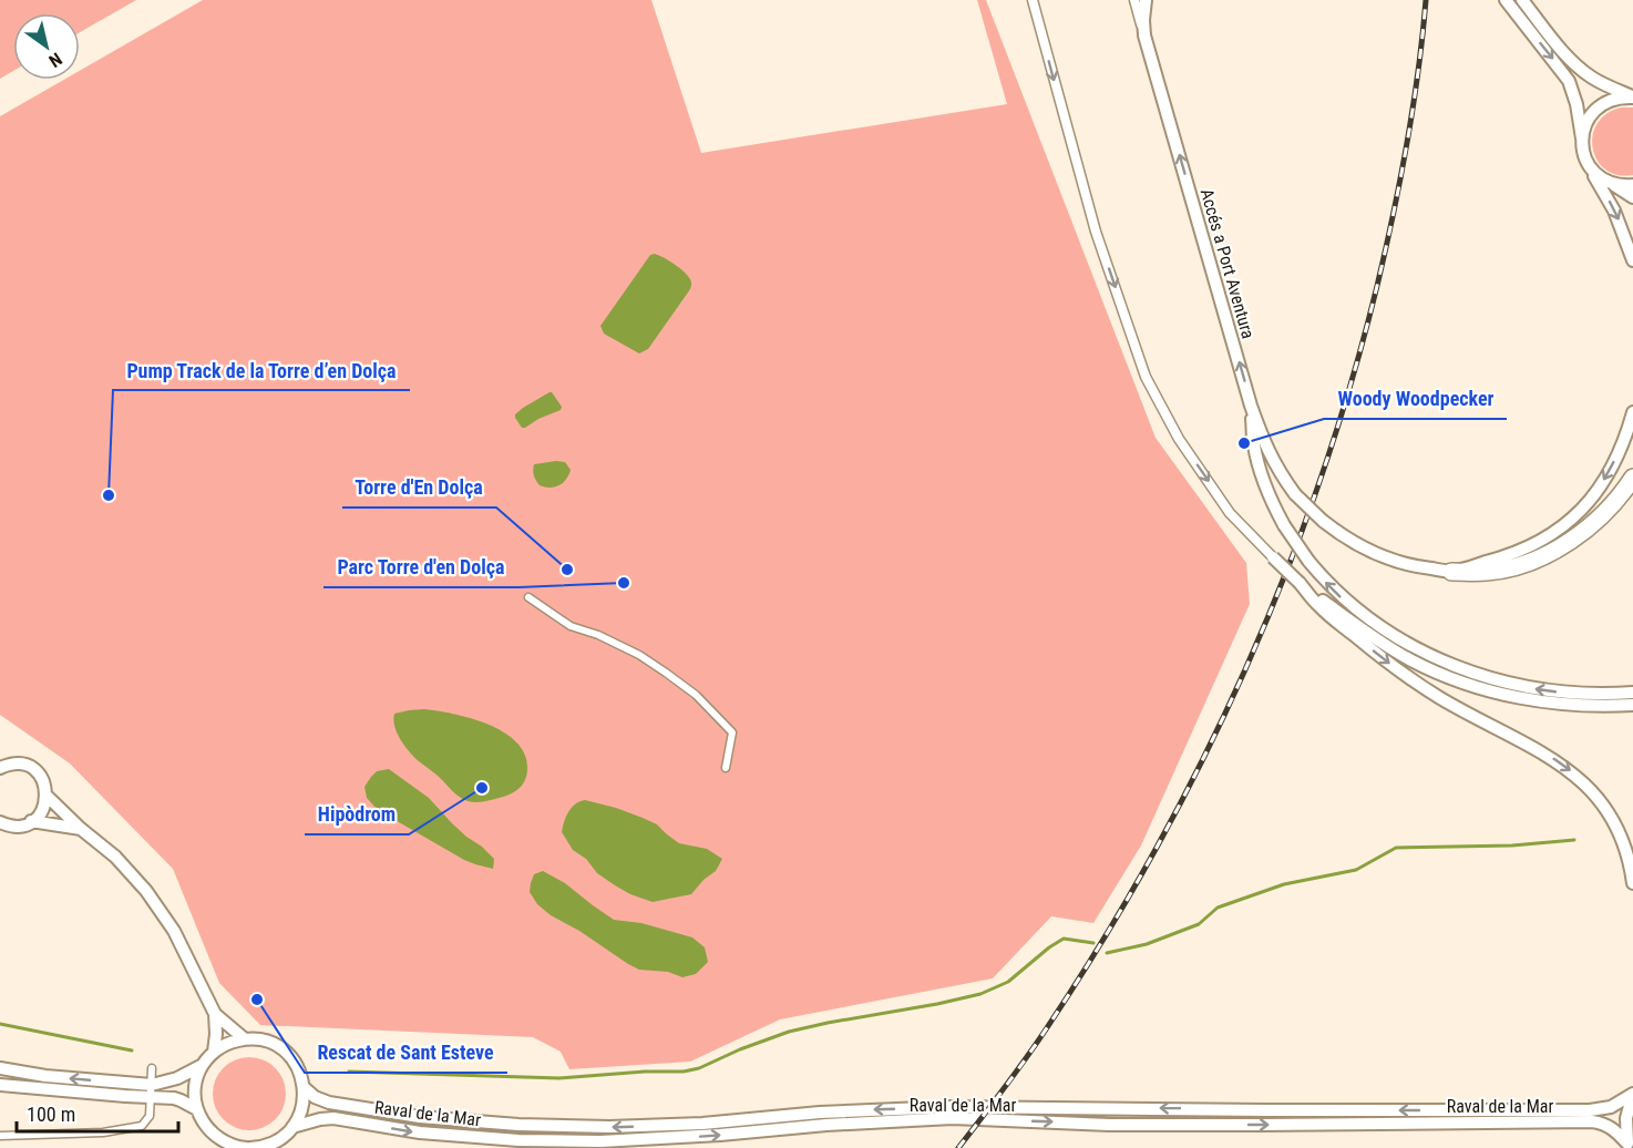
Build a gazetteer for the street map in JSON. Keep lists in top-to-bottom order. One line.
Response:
{"streets":{"street":["Accés a Port Aventura","Raval de la Mar"]},"places":["Woody Woodpecker","Pump Track de la Torre d’en Dolça","Torre d'En Dolça","Parc Torre d'en Dolça","Hipòdrom","Rescat de Sant Esteve"],"scale_bar":"100 m","north":"bottom right"}
